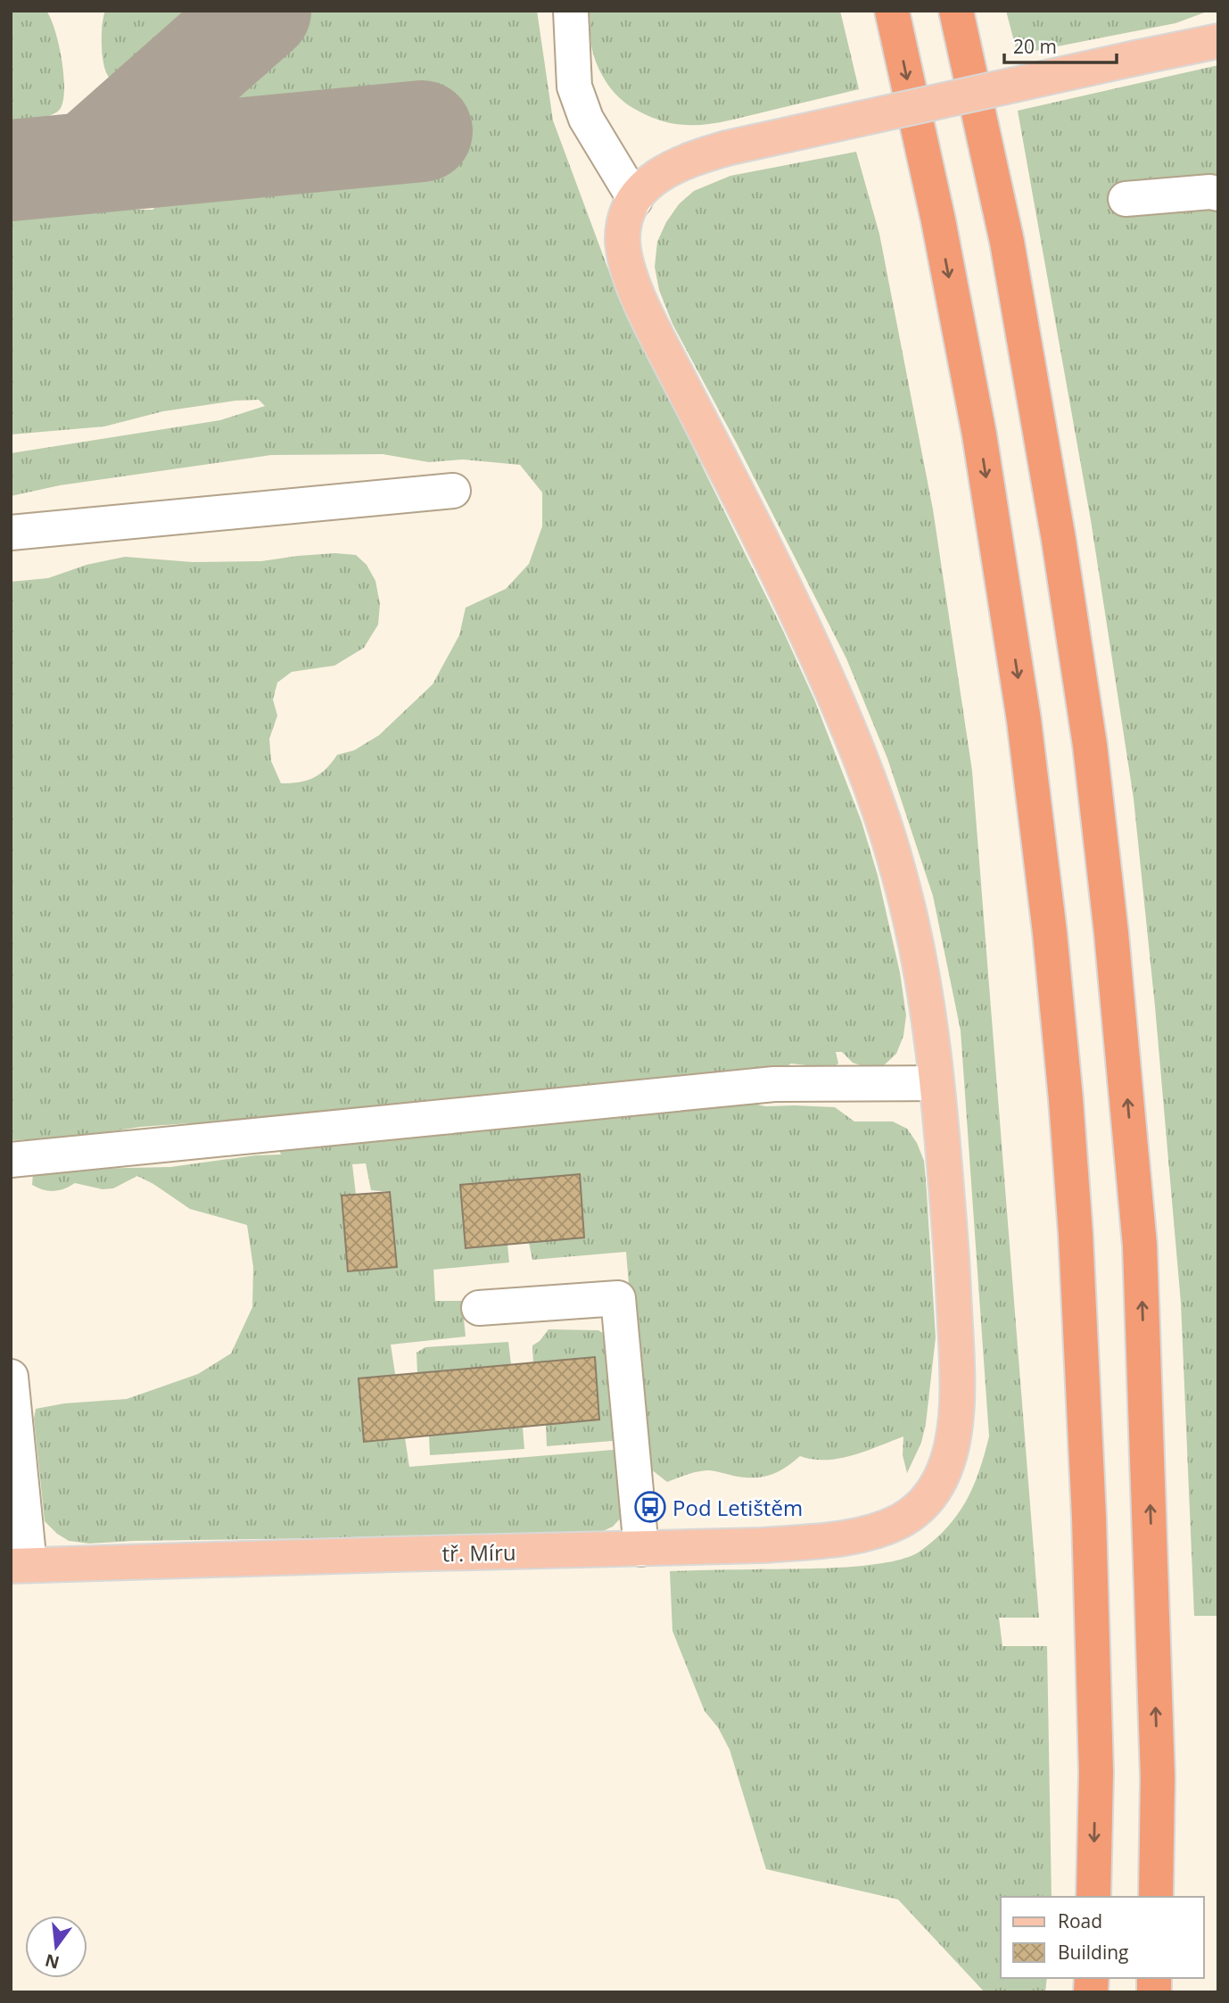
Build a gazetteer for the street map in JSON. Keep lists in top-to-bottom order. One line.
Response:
{"streets":{"main road":["tř. Míru"]},"places":{"bus stop":["Pod Letištěm"]},"legend":["Road","Building"],"scale_bar":"20 m","north":"bottom"}
